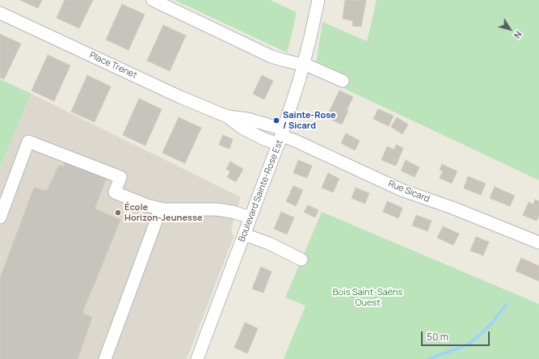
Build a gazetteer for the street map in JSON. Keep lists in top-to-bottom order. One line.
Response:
{"streets":{"street":["Place Trenet","Boulevard Sainte-Rose Est","Rue Sicard"]},"crossings":[["Place Trenet","Boulevard Sainte-Rose Est"],["Place Trenet","Rue Sicard"],["Boulevard Sainte-Rose Est","Rue Sicard"]],"parks":["Bois Saint-Saëns Ouest"],"places":["Sainte-Rose / Sicard","École Horizon-Jeunesse"],"scale_bar":"50 m","north":"bottom right"}
